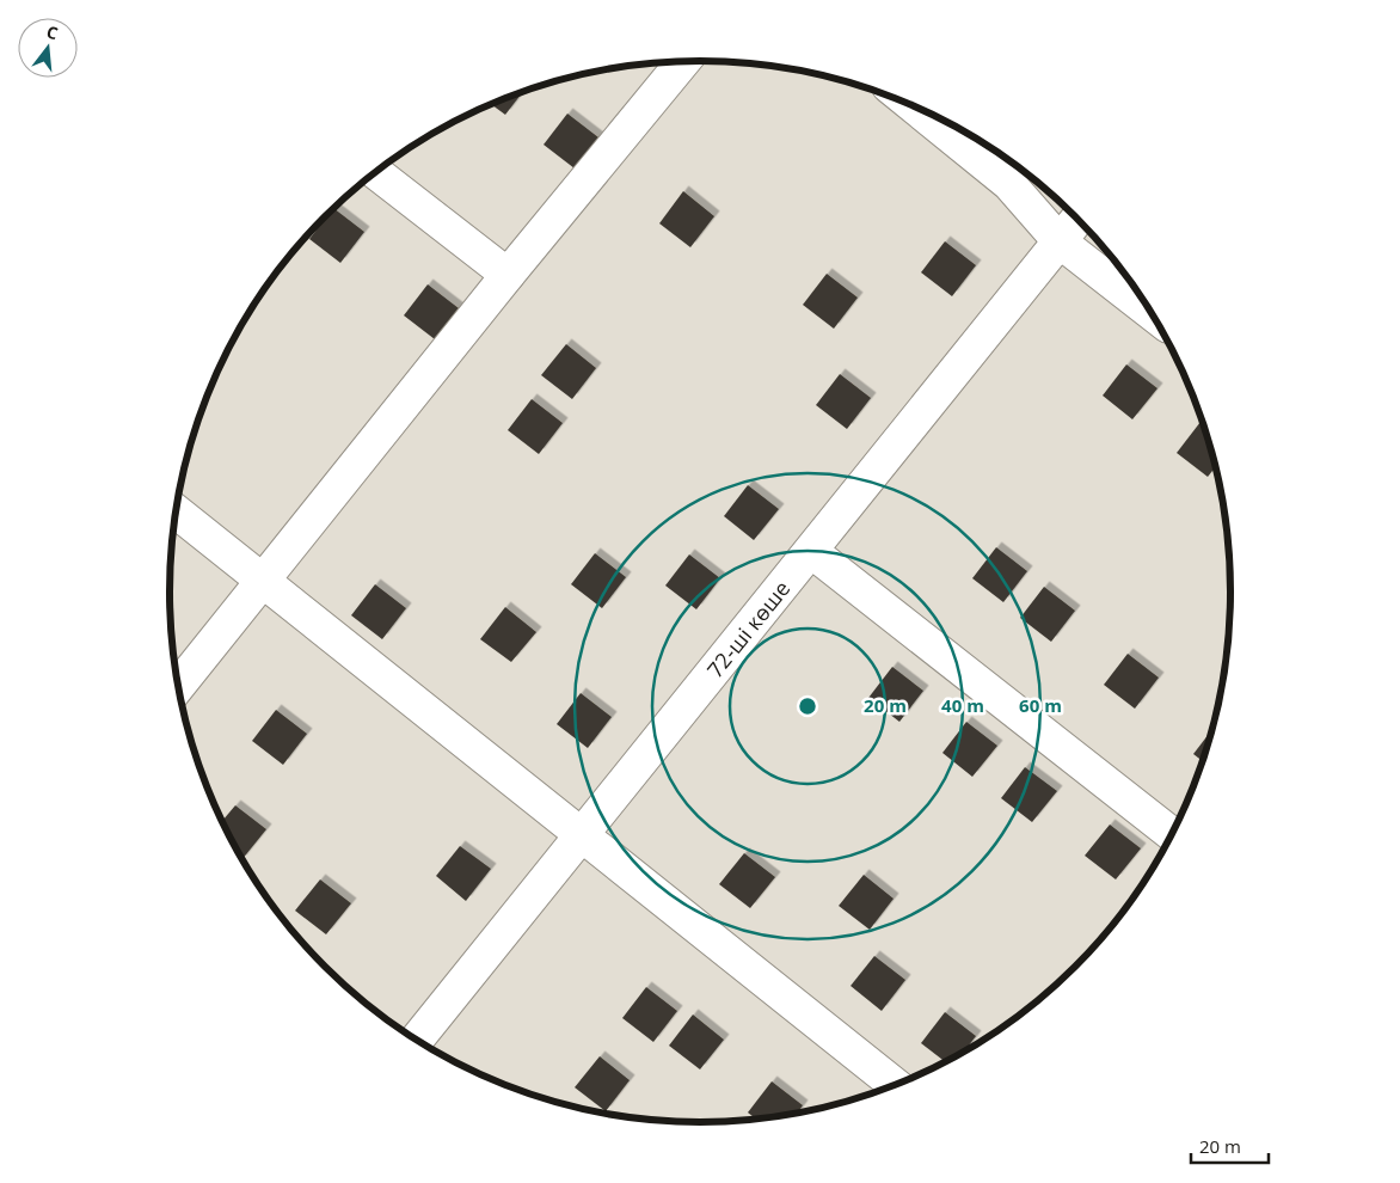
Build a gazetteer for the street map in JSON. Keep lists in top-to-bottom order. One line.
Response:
{"streets":{"street":["72-ші көше"]},"scale_bar":"20 m","north":"top","rings":["20 m","40 m","60 m"]}
